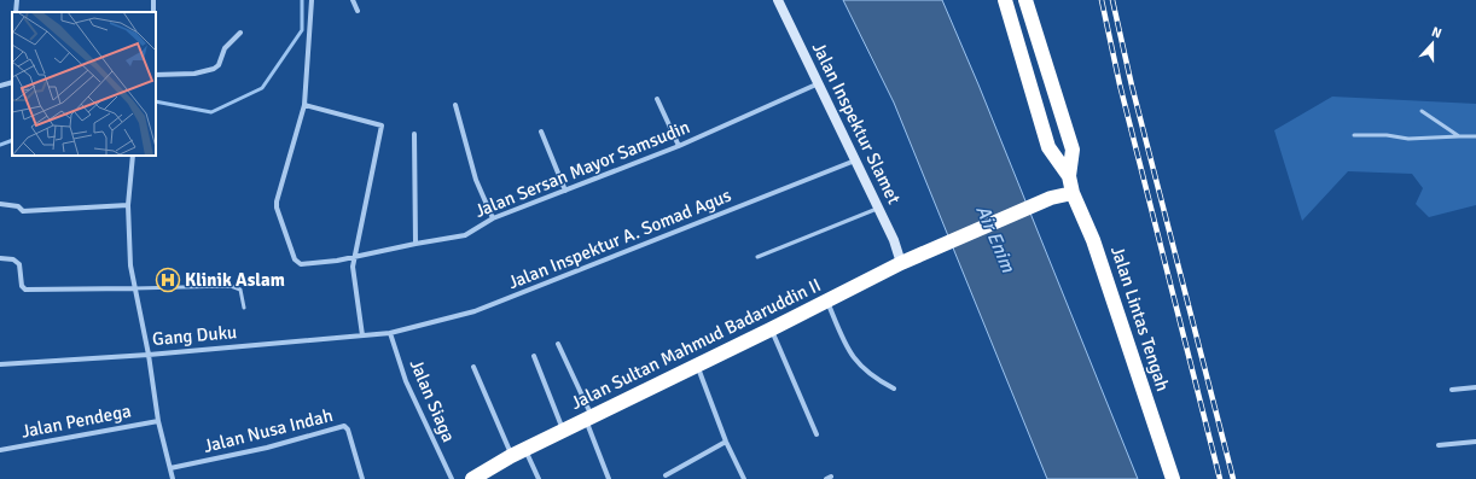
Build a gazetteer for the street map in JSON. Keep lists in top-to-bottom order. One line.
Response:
{"streets":{"highway":["Jalan Lintas Tengah","Jalan Sultan Mahmud Badaruddin II"],"street":["Jalan Inspektur Slamet","Jalan Sersan Mayor Samsudin","Jalan Inspektur A. Somad Agus","Gang Duku","Jalan Siaga","Jalan Pendega","Jalan Nusa Indah"]},"crossings":[["Jalan Inspektur Slamet","Jalan Sersan Mayor Samsudin"],["Jalan Inspektur Slamet","Jalan Inspektur A. Somad Agus"],["Jalan Inspektur Slamet","Jalan Sultan Mahmud Badaruddin II"],["Jalan Inspektur A. Somad Agus","Gang Duku"],["Jalan Inspektur A. Somad Agus","Jalan Siaga"],["Jalan Lintas Tengah","Jalan Sultan Mahmud Badaruddin II"],["Gang Duku","Jalan Siaga"]],"water":["Air Enim"],"places":{"hospital":["Klinik Aslam"]},"north":"top"}
